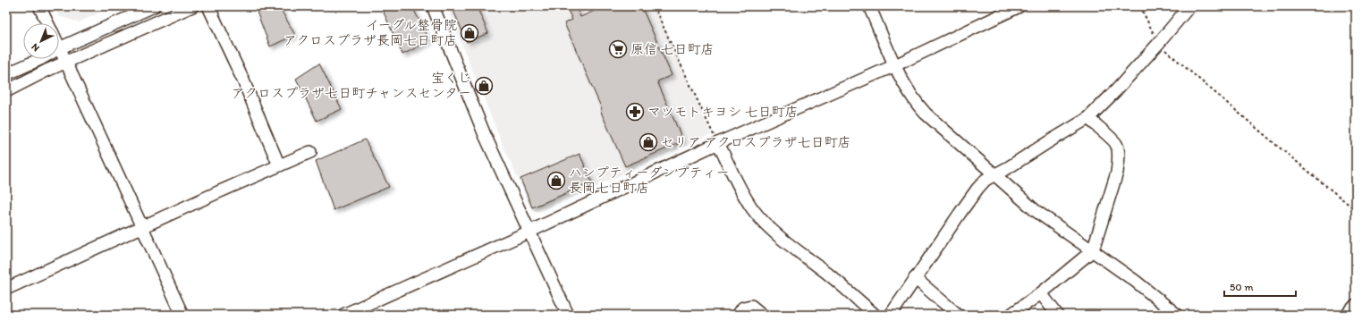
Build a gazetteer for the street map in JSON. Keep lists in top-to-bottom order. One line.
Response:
{"places":{"shop":["イーグル整骨院 アクロスプラザ長岡七日町店","宝くじ アクロスプラザ七日町チャンスセンター","セリア アクロスプラザ七日町店","ハンプティーダンプティー 長岡七日町店"],"supermarket":["原信 七日町店"],"pharmacy":["マツモトキヨシ 七日町店"]},"scale_bar":"50 m","north":"bottom left"}
